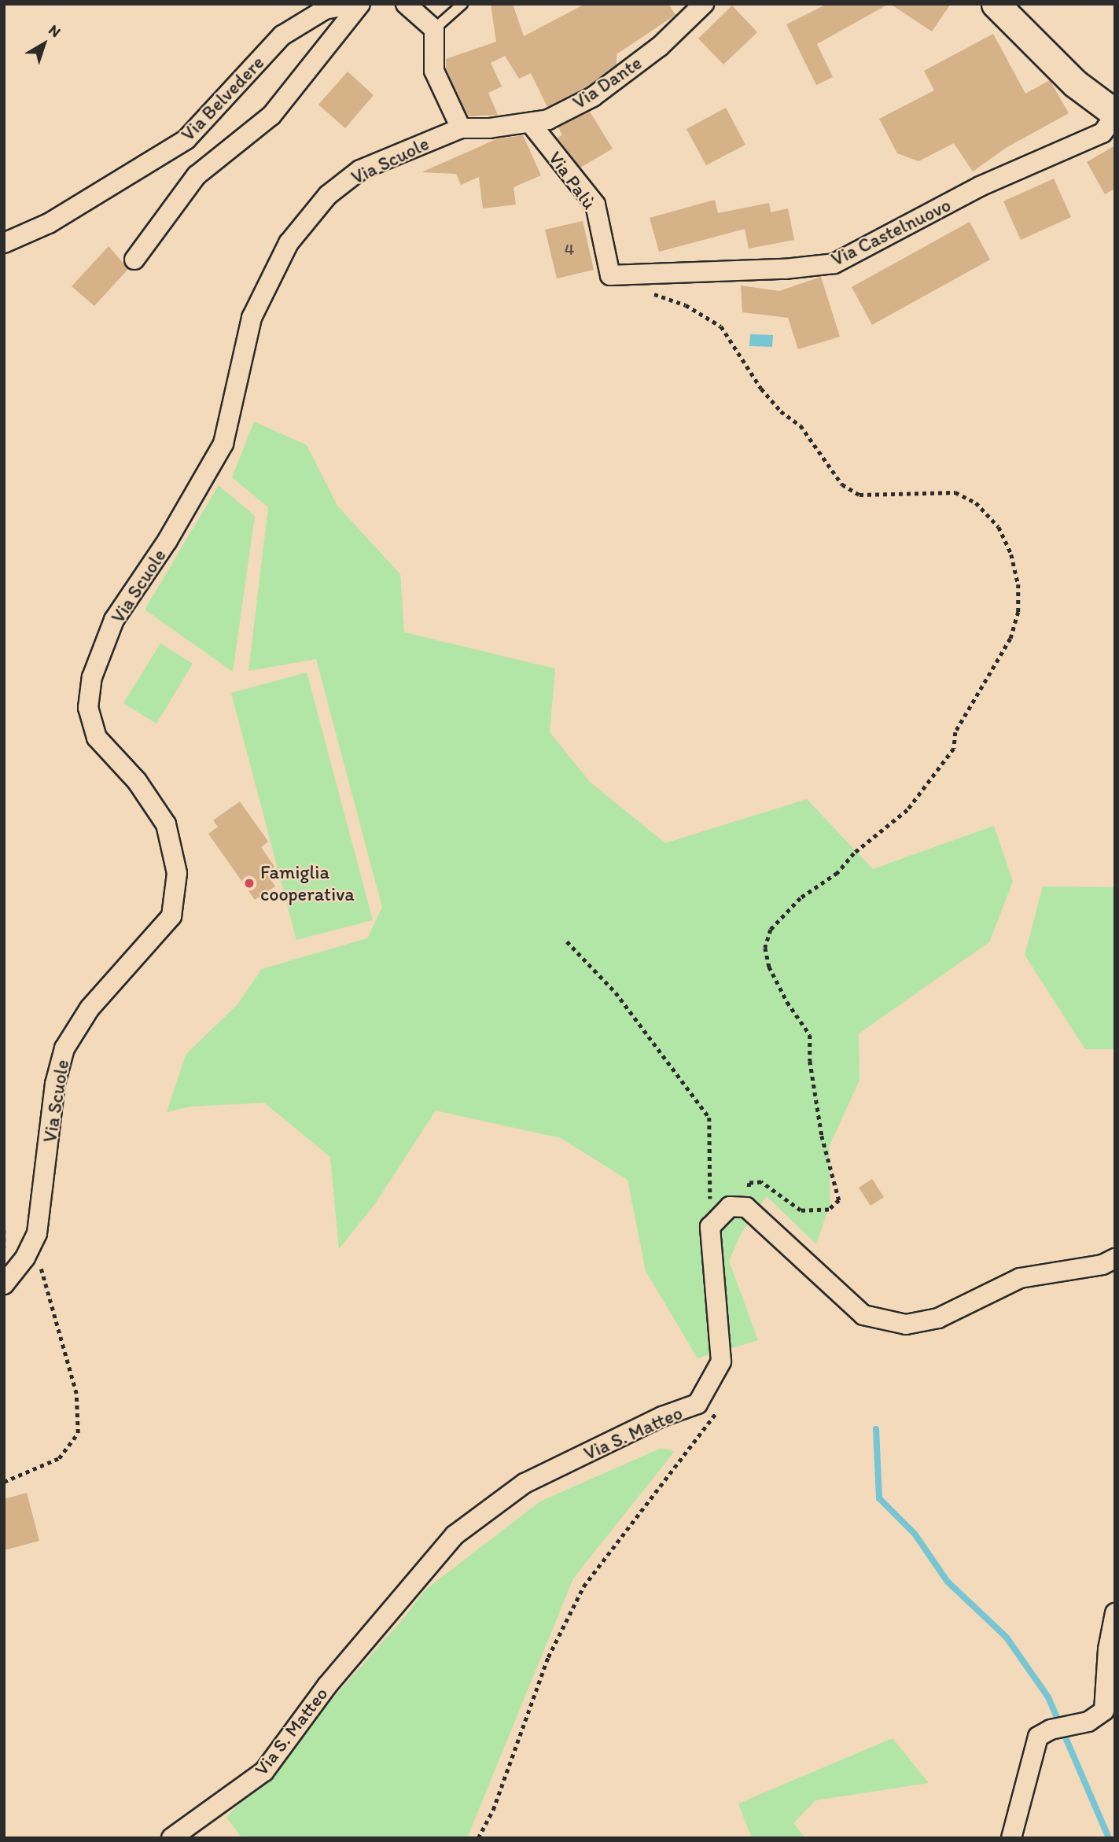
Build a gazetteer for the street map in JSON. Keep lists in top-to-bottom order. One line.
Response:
{"streets":{"street":["Via Dante","Via Belvedere","Via Scuole","Via Palù","Via Castelnuovo","Via S. Matteo"]},"crossings":[["Via Dante","Via Scuole"],["Via Dante","Via Palù"],["Via Palù","Via Castelnuovo"]],"places":["Famiglia cooperativa"],"house_numbers":["4"],"north":"top right"}
